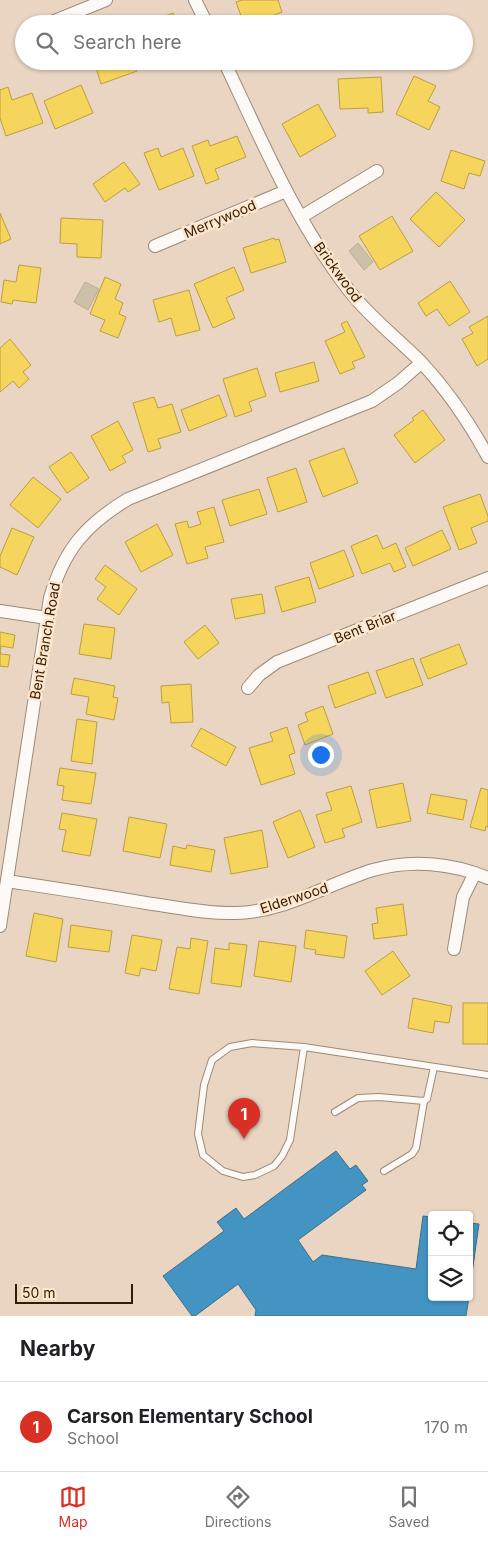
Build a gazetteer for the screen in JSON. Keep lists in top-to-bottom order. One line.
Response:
{"streets":{"street":["Merrywood","Brickwood","Bent Briar","Bent Branch Road","Elderwood"]},"crossings":[["Merrywood","Brickwood"],["Brickwood","Bent Branch Road"],["Bent Branch Road","Elderwood"]],"scale_bar":"50 m","page":{"search":"Search here","pins":"1","scale":"50 m","heading":"Nearby","list":[{"mark":"1","name":"Carson Elementary School","note":"School","value":"170 m"}],"nav":["Map","Directions","Saved"]}}
